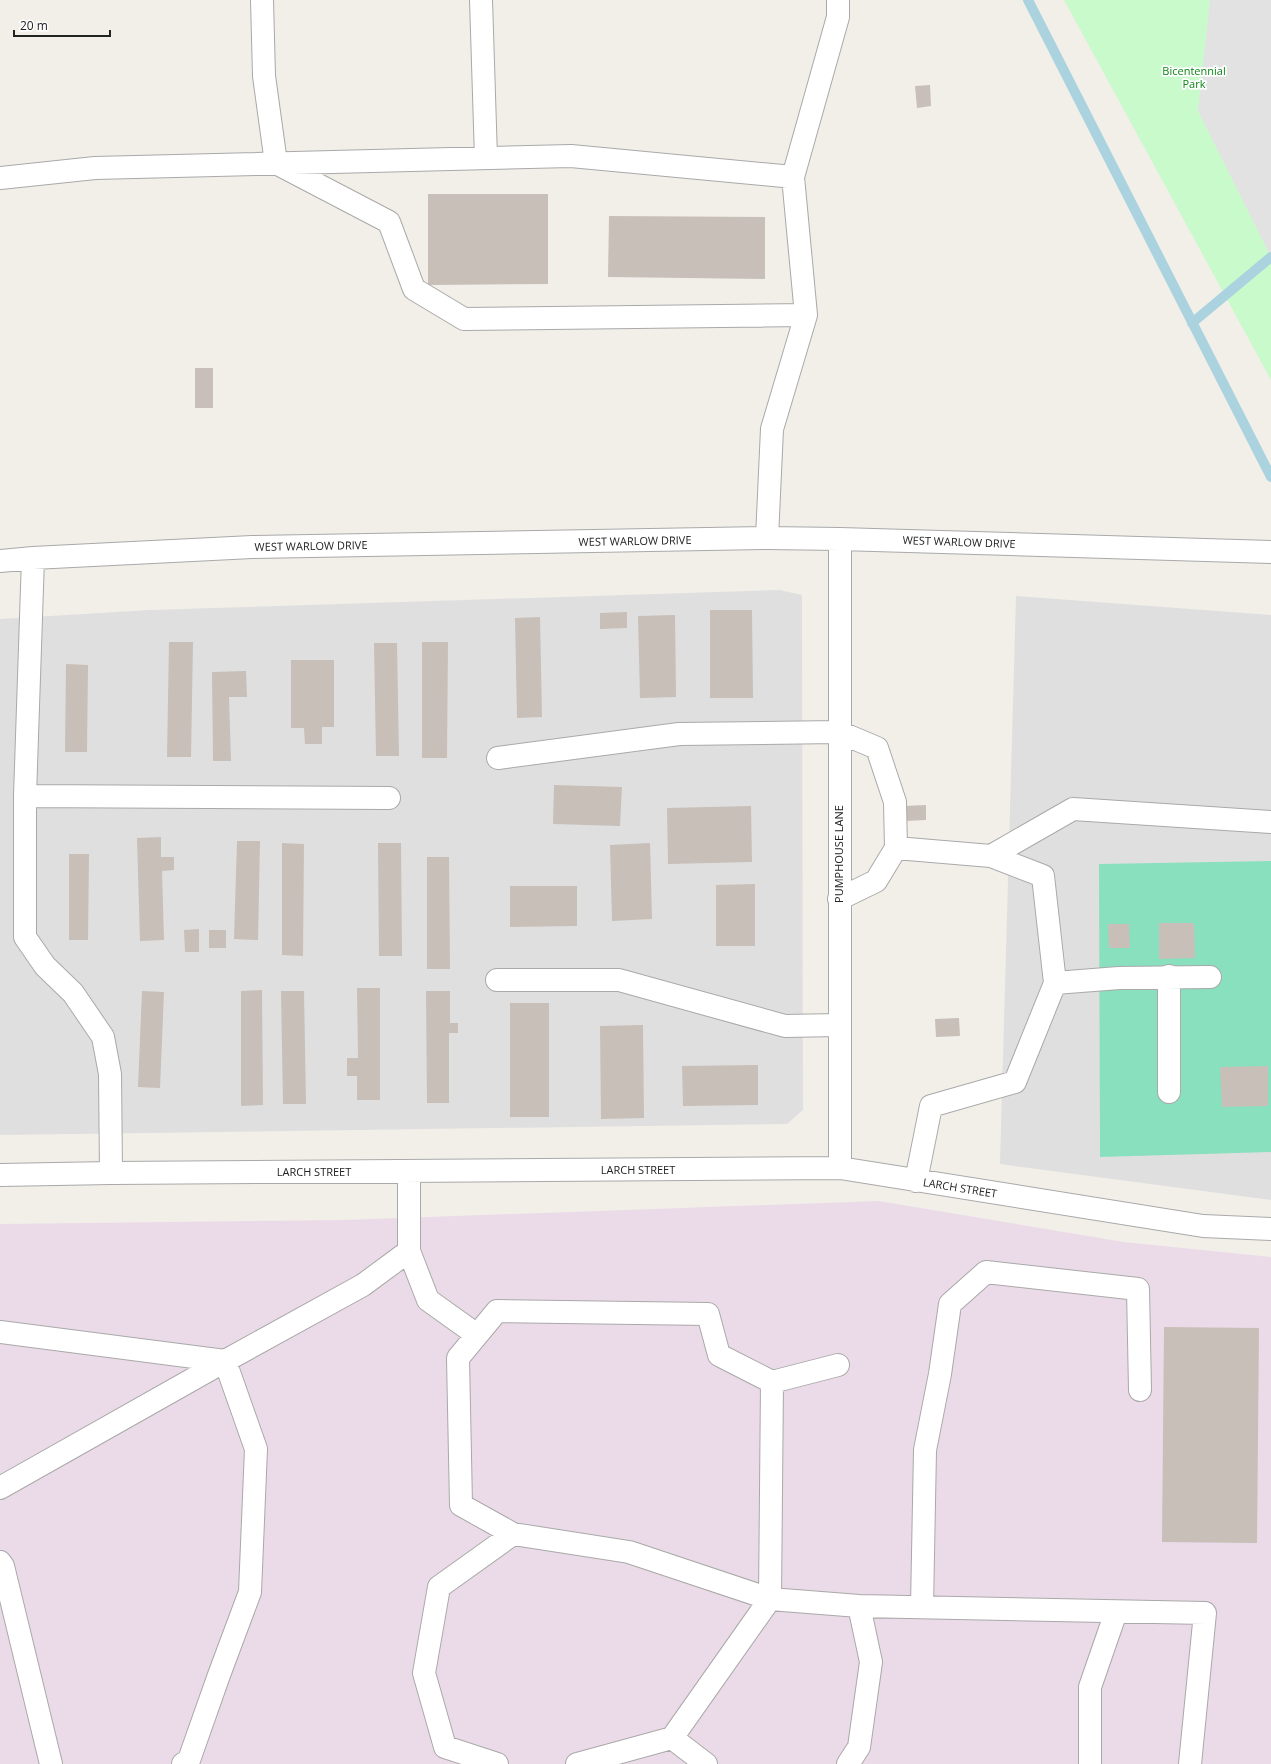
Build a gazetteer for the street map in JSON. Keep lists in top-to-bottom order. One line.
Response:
{"streets":{"street":["WEST WARLOW DRIVE","PUMPHOUSE LANE","LARCH STREET"]},"crossings":[["WEST WARLOW DRIVE","PUMPHOUSE LANE"],["PUMPHOUSE LANE","LARCH STREET"]],"parks":["Bicentennial Park"],"scale_bar":"20 m"}
